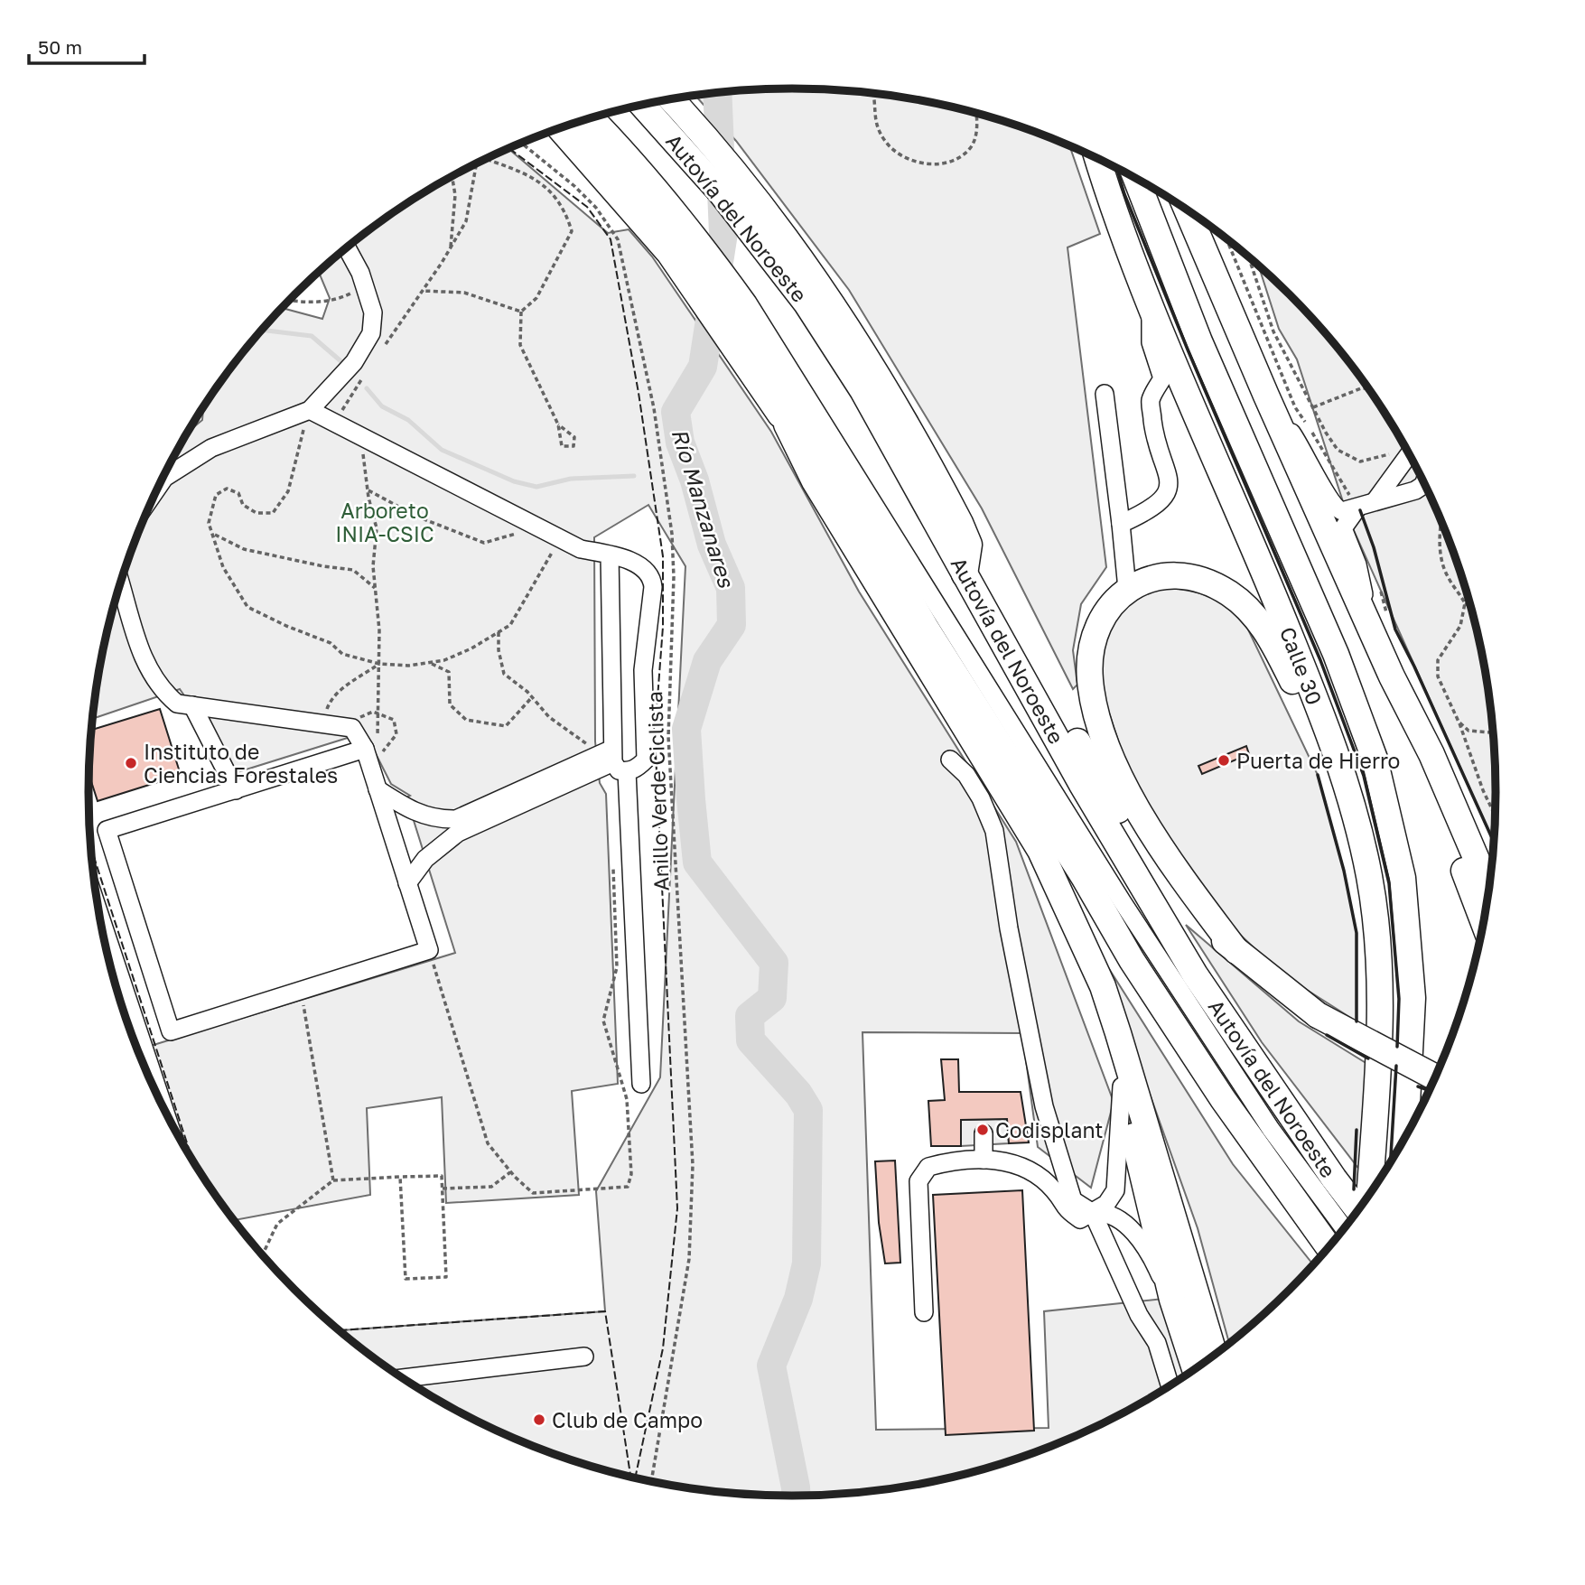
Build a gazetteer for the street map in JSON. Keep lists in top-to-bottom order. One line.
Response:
{"streets":{"highway":["Autovía del Noroeste","Calle 30"],"path":["Anillo Verde Ciclista"]},"water":["Río Manzanares"],"parks":["Arboreto INIA-CSIC"],"places":["Puerta de Hierro","Instituto de Ciencias Forestales","Codisplant","Club de Campo"],"scale_bar":"50 m"}
